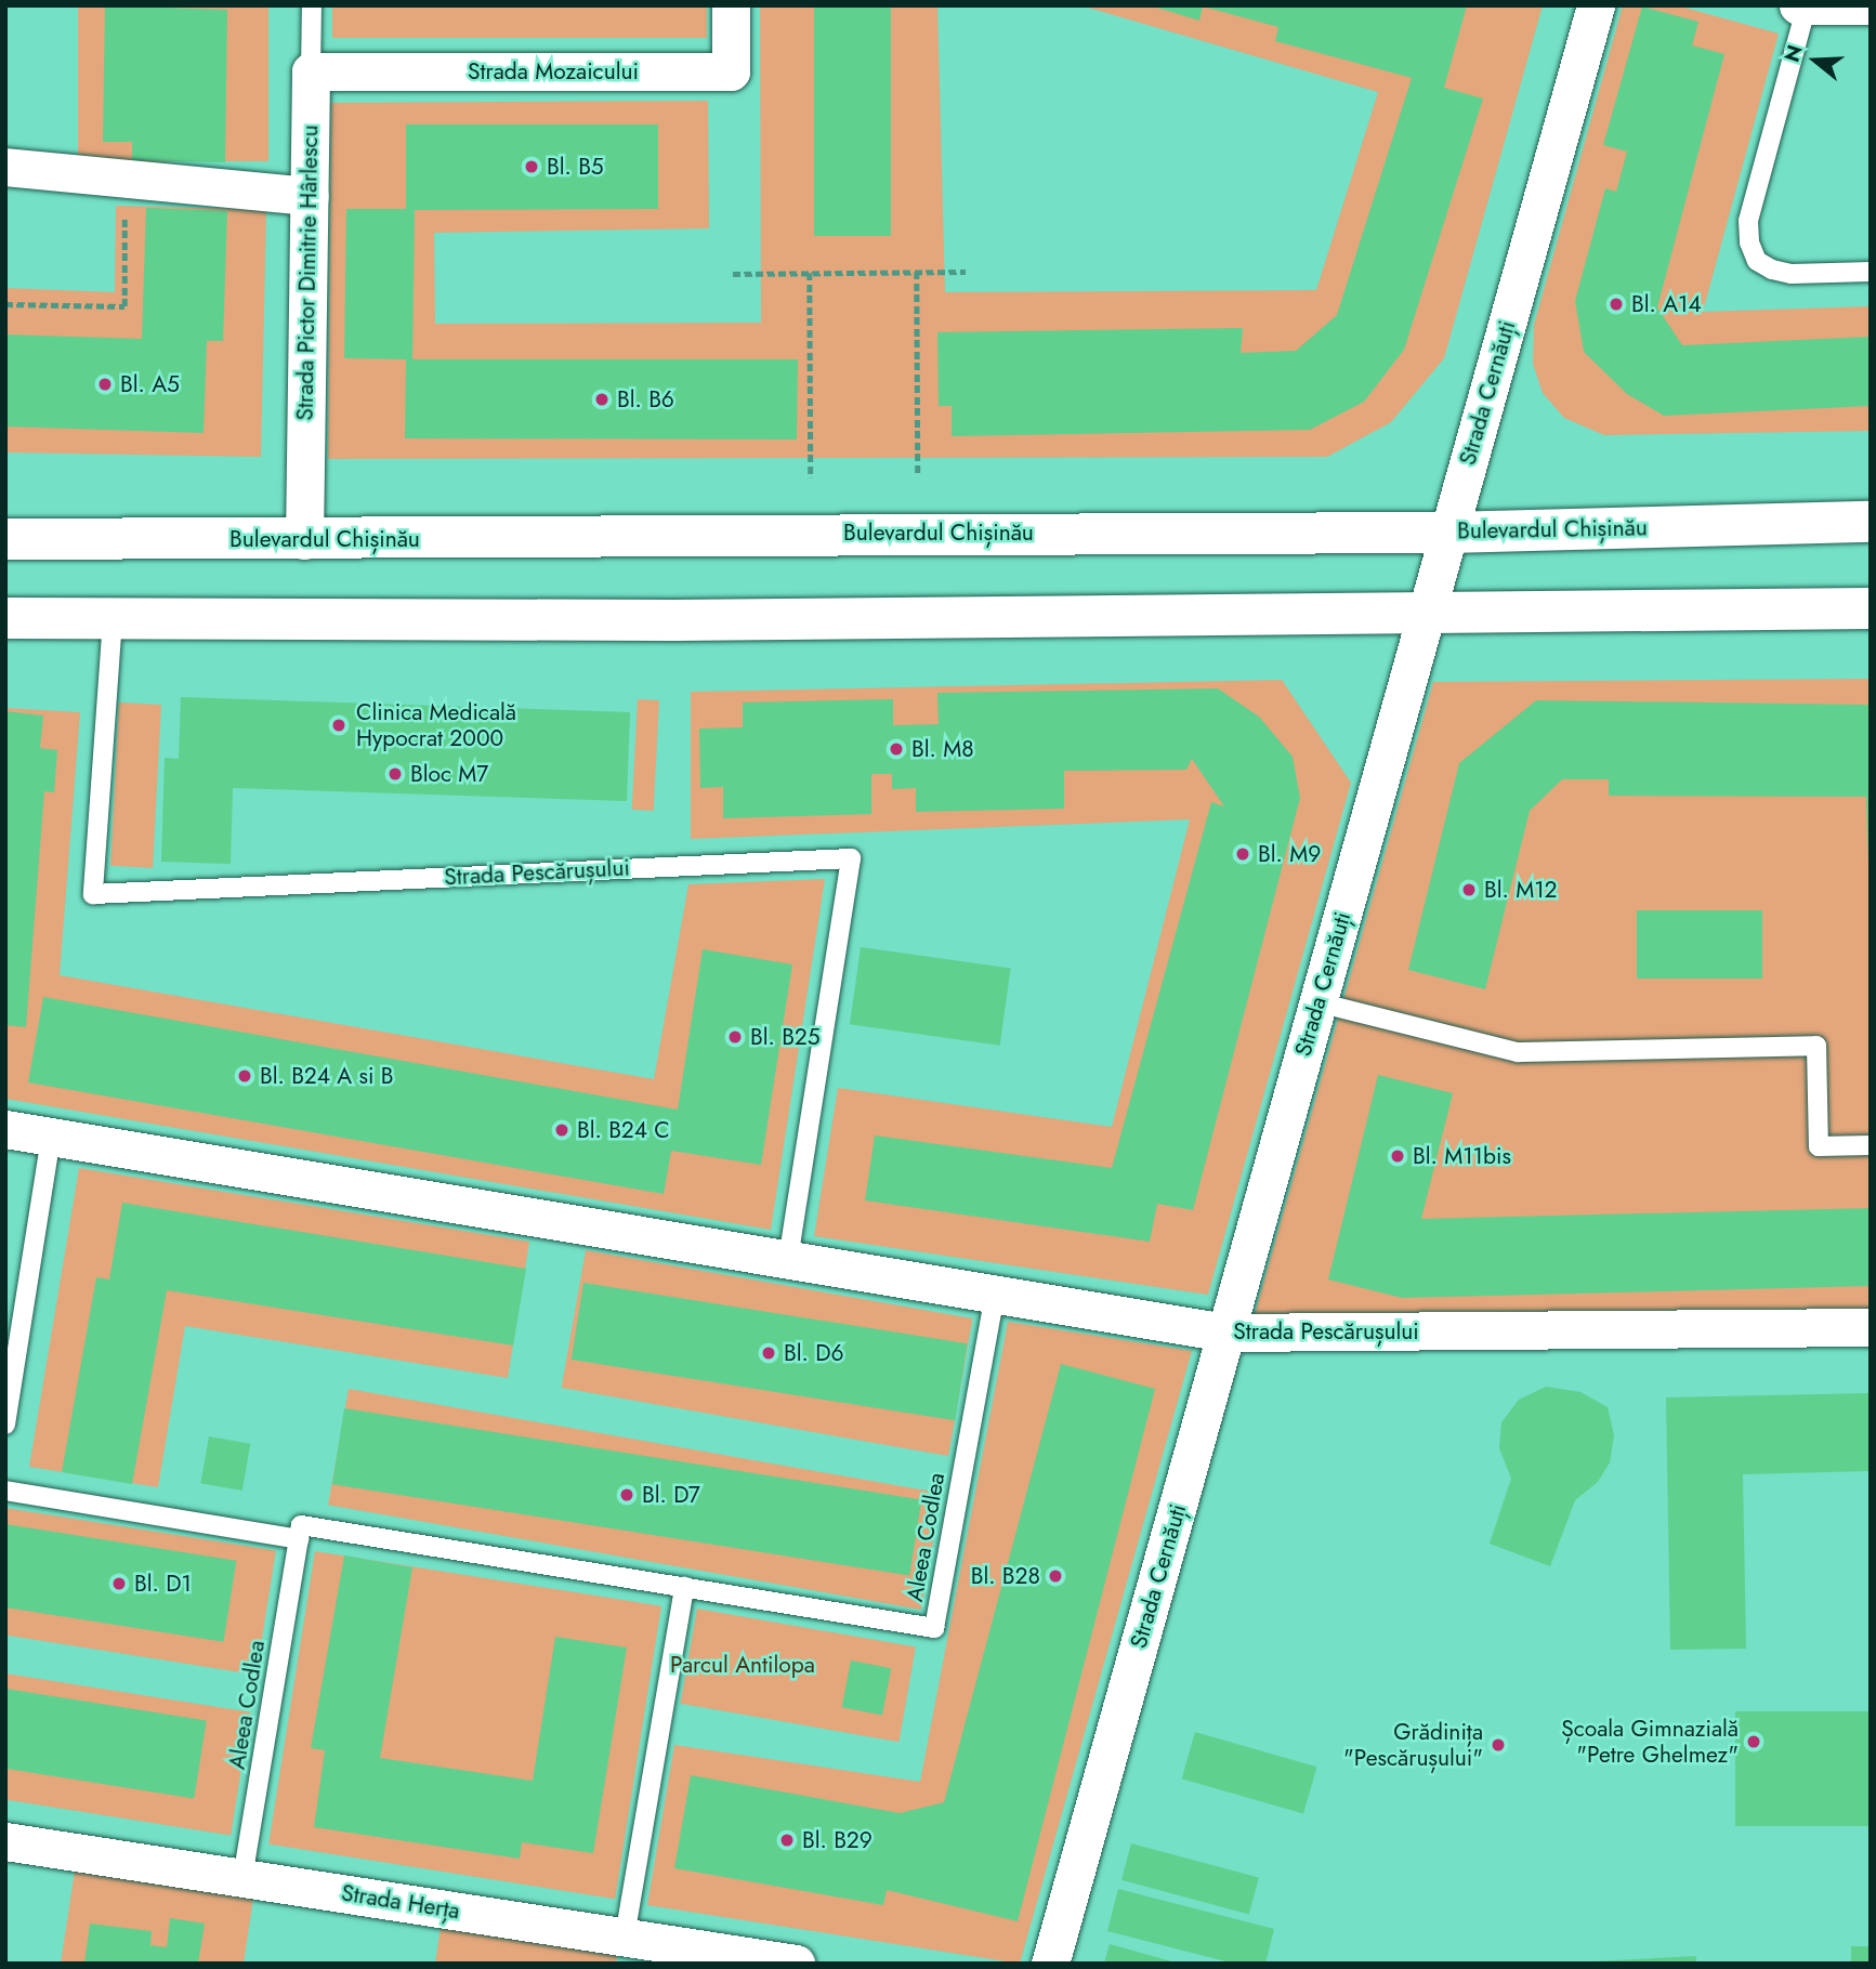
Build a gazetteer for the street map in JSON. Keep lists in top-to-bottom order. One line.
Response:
{"streets":{"main road":["Bulevardul Chișinău"],"street":["Strada Mozaicului","Strada Pictor Dimitrie Hârlescu","Strada Cernăuți","Strada Pescărușului","Strada Herța"],"lane":["Aleea Codlea"]},"crossings":[["Strada Mozaicului","Strada Pictor Dimitrie Hârlescu"],["Strada Pictor Dimitrie Hârlescu","Bulevardul Chișinău"],["Strada Cernăuți","Bulevardul Chișinău"],["Strada Cernăuți","Strada Pescărușului"],["Strada Pescărușului","Aleea Codlea"],["Aleea Codlea","Strada Herța"]],"parks":["Parcul Antilopa"],"places":["Bl. B5","Bl. A14","Bl. A5","Bl. B6","Clinica Medicală Hypocrat 2000","Bl. M8","Bloc M7","Bl. M9","Bl. M12","Bl. B25","Bl. B24 A si B","Bl. B24 C","Bl. M11bis","Bl. D6","Bl. D7","Bl. B28","Bl. D1","Școala Gimnazială \"Petre Ghelmez\"","Grădinița \"Pescărușului\"","Bl. B29"],"north":"left"}
